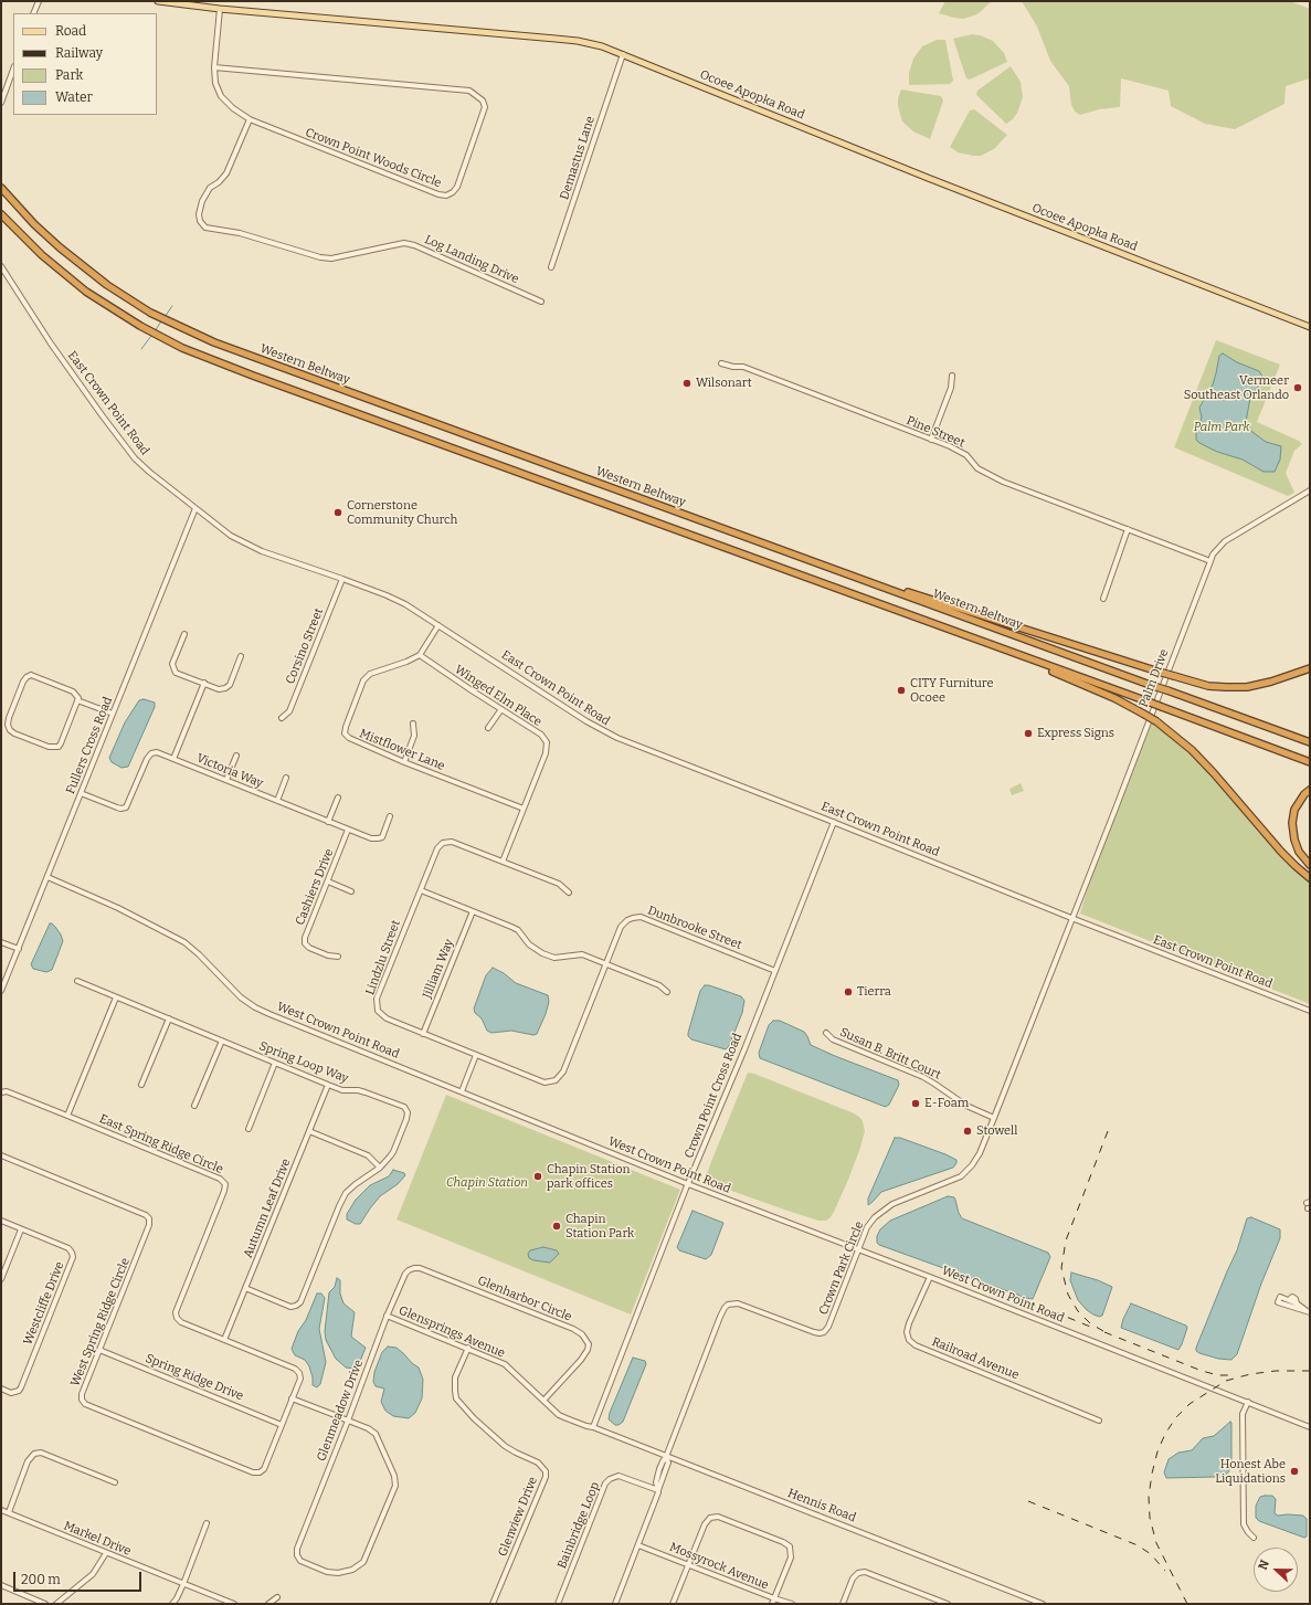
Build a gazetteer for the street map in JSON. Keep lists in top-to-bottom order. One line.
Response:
{"streets":{"highway":["Western Beltway"],"main road":["Ocoee Apopka Road"],"street":["Crown Point Woods Circle","Demastus Lane","Log Landing Drive","East Crown Point Road","Pine Street","Corsino Street","Palm Drive","Winged Elm Place","Fullers Cross Road","Mistflower Lane","Victoria Way","Cashiers Drive","Dunbrooke Street","Lindzlu Street","Jilliam Way","West Crown Point Road","Susan B. Britt Court","Spring Loop Way","Crown Point Cross Road","East Spring Ridge Circle","Autumn Leaf Drive","Crown Park Circle","Glenharbor Circle","Westcliffe Drive","West Spring Ridge Circle","Glensprings Avenue","Railroad Avenue","Spring Ridge Drive","Glenmeadow Drive","Hennis Road","Glenview Drive","Bainbridge Loop","Markel Drive","Mossyrock Avenue"]},"crossings":[["Ocoee Apopka Road","Crown Point Woods Circle"],["Ocoee Apopka Road","Demastus Lane"],["Crown Point Woods Circle","Log Landing Drive"],["East Crown Point Road","Corsino Street"],["East Crown Point Road","Palm Drive"],["East Crown Point Road","Fullers Cross Road"],["East Crown Point Road","Crown Point Cross Road"],["East Crown Point Road","Crown Park Circle"],["Pine Street","Palm Drive"],["Palm Drive","Crown Park Circle"],["Winged Elm Place","Mistflower Lane"],["Winged Elm Place","Lindzlu Street"],["Fullers Cross Road","Victoria Way"],["Fullers Cross Road","West Crown Point Road"],["Victoria Way","Cashiers Drive"],["Dunbrooke Street","Lindzlu Street"],["Dunbrooke Street","Crown Point Cross Road"],["Lindzlu Street","Jilliam Way"],["West Crown Point Road","Crown Point Cross Road"],["West Crown Point Road","Crown Park Circle"],["West Crown Point Road","Railroad Avenue"],["Susan B. Britt Court","Crown Park Circle"],["Spring Loop Way","Autumn Leaf Drive"],["Crown Point Cross Road","Glensprings Avenue"],["Crown Point Cross Road","Hennis Road"],["East Spring Ridge Circle","Autumn Leaf Drive"],["East Spring Ridge Circle","West Spring Ridge Circle"],["Crown Park Circle","Hennis Road"],["Glenharbor Circle","Glensprings Avenue"],["Glenharbor Circle","Glenmeadow Drive"],["West Spring Ridge Circle","Spring Ridge Drive"],["Glensprings Avenue","Glenmeadow Drive"],["Glensprings Avenue","Hennis Road"],["Glensprings Avenue","Glenview Drive"]],"parks":["Palm Park","Chapin Station"],"places":["Wilsonart","Vermeer Southeast Orlando","Cornerstone Community Church","CITY Furniture Ocoee","Express Signs","Tierra","E-Foam","Stowell","Chapin Station park offices","Chapin Station Park","Honest Abe Liquidations"],"legend":["Road","Railway","Park","Water"],"scale_bar":"200 m","north":"left"}
